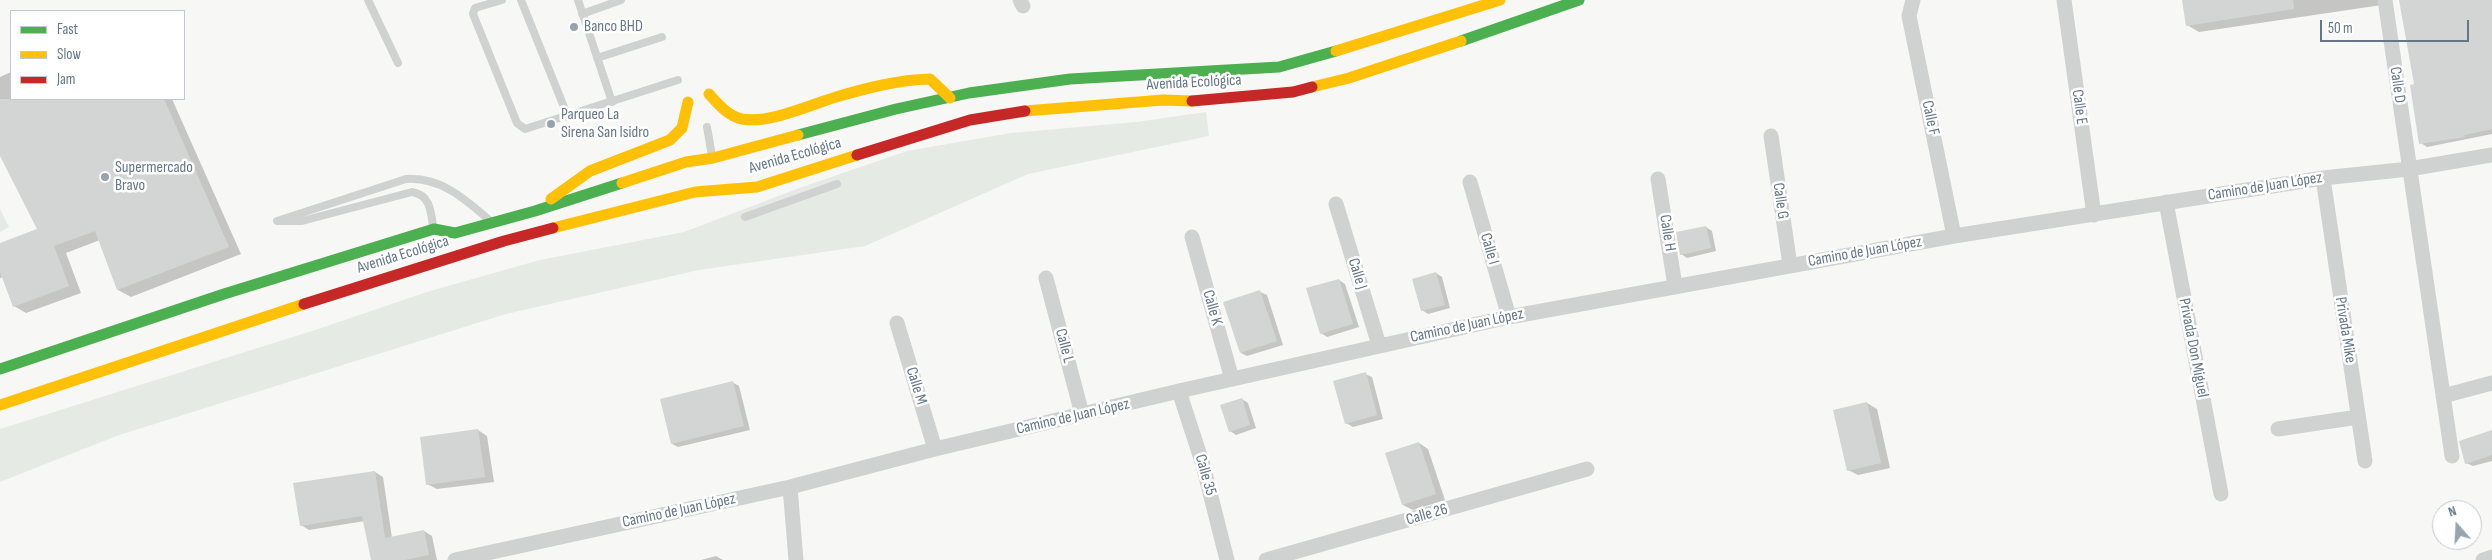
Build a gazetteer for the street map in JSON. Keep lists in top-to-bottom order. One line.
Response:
{"streets":{"main road":["Avenida Ecológica"],"street":["Calle D","Calle E","Calle F","Camino de Juan López","Calle G","Calle H","Calle I","Calle J","Calle K","Privada Mike","Calle L","Privada Don Miguel","Calle M","Calle 35","Calle 26"]},"crossings":[["Calle D","Camino de Juan López"],["Calle E","Camino de Juan López"],["Calle F","Camino de Juan López"],["Camino de Juan López","Calle G"],["Camino de Juan López","Calle H"],["Camino de Juan López","Calle I"],["Camino de Juan López","Calle J"],["Camino de Juan López","Calle K"],["Camino de Juan López","Privada Mike"],["Camino de Juan López","Calle L"],["Camino de Juan López","Privada Don Miguel"],["Camino de Juan López","Calle M"],["Camino de Juan López","Calle 35"]],"places":["Banco BHD","Parqueo La Sirena San Isidro","Supermercado Bravo"],"legend":["Fast","Slow","Jam"],"scale_bar":"50 m","north":"top"}
